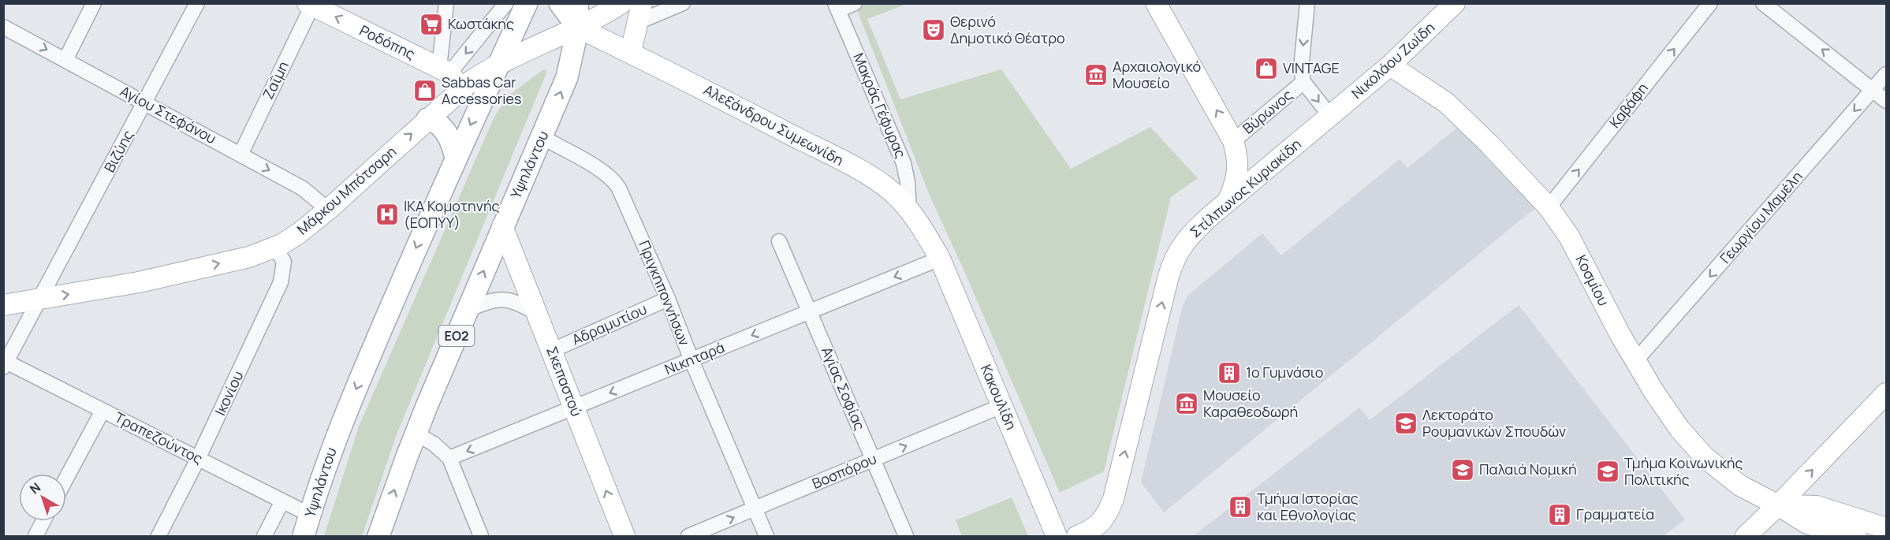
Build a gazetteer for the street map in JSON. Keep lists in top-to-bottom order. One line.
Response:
{"streets":{"main road":["Ροδόπης","Νικολάου Ζωίδη","Βύρωνος","Αλεξάνδρου Συμεωνίδη","Υψηλάντου","Στίλπωνος Κυριακίδη","Μάρκου Μπότσαρη","Κοσμίου","ΕΟ2","Σκεπαστού","Κακουλίδη"],"street":["Ζαΐμη","Μακράς Γέφυρας","Καβάφη","Αγίου Στεφάνου","Βιζύης","Γεωργίου Μαμέλη","Πριγκηποννήσων","Αδραμυτίου","Νικηταρά","Αγίας Σοφίας","Ικονίου","Τραπεζούντος","Βοσπόρου"]},"crossings":[["Ροδόπης","Ζαΐμη"],["Ροδόπης","Μάρκου Μπότσαρη"],["Νικολάου Ζωίδη","Στίλπωνος Κυριακίδη"],["Νικολάου Ζωίδη","Κοσμίου"],["Ζαΐμη","Αγίου Στεφάνου"],["Μακράς Γέφυρας","Αλεξάνδρου Συμεωνίδη"],["Καβάφη","Κοσμίου"],["Βύρωνος","Στίλπωνος Κυριακίδη"],["Αγίου Στεφάνου","Βιζύης"],["Αγίου Στεφάνου","Μάρκου Μπότσαρη"],["Αλεξάνδρου Συμεωνίδη","Υψηλάντου"],["Αλεξάνδρου Συμεωνίδη","Μάρκου Μπότσαρη"],["Αλεξάνδρου Συμεωνίδη","ΕΟ2"],["Αλεξάνδρου Συμεωνίδη","Νικηταρά"],["Αλεξάνδρου Συμεωνίδη","Κακουλίδη"],["Βιζύης","Μάρκου Μπότσαρη"],["Βιζύης","Τραπεζούντος"],["Υψηλάντου","Μάρκου Μπότσαρη"],["Υψηλάντου","Πριγκηποννήσων"],["Υψηλάντου","ΕΟ2"],["Υψηλάντου","Σκεπαστού"],["Υψηλάντου","Τραπεζούντος"],["Μάρκου Μπότσαρη","ΕΟ2"],["Μάρκου Μπότσαρη","Ικονίου"],["Γεωργίου Μαμέλη","Κοσμίου"],["Πριγκηποννήσων","Αδραμυτίου"],["Πριγκηποννήσων","Νικηταρά"],["Πριγκηποννήσων","Βοσπόρου"],["Αδραμυτίου","Σκεπαστού"],["Νικηταρά","Σκεπαστού"],["Νικηταρά","Αγίας Σοφίας"],["Νικηταρά","Κακουλίδη"],["Αγίας Σοφίας","Βοσπόρου"],["Ικονίου","Τραπεζούντος"],["Κακουλίδη","Βοσπόρου"]],"one_way":["Ροδόπης","Καβάφη","Βύρωνος","Αγίου Στεφάνου","Στίλπωνος Κυριακίδη","Μάρκου Μπότσαρη","Γεωργίου Μαμέλη","Νικηταρά","Σκεπαστού","Βοσπόρου"],"places":{"supermarket":["Κωστάκης"],"theatre":["Θερινό Δημοτικό Θέατρο"],"shop":["VINTAGE","Sabbas Car Accessories"],"museum":["Αρχαιολογικό Μουσείο","Μουσείο Καραθεοδωρή"],"hospital":["ΙΚΑ Κομοτηνής (ΕΟΠΥΥ)"],"building":["1ο Γυμνάσιο","Τμήμα Ιστορίας και Εθνολογίας","Γραμματεία"],"school or university":["Λεκτοράτο Ρουμανικών Σπουδών","Παλαιά Νομική","Τμήμα Κοινωνικής Πολιτικής"]},"north":"top left"}
